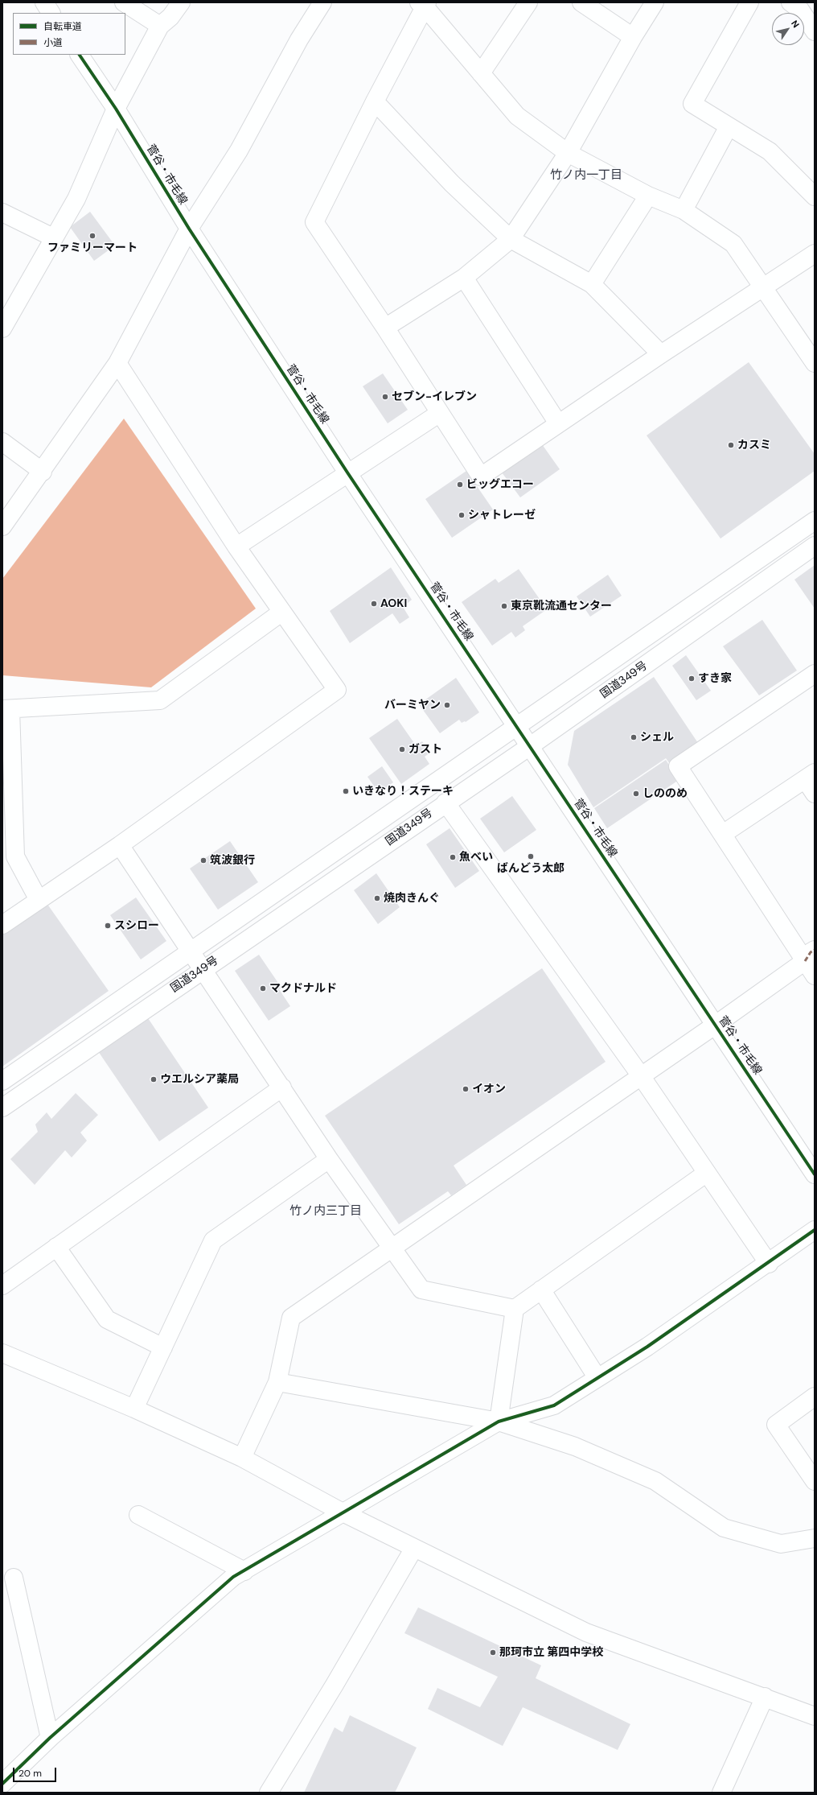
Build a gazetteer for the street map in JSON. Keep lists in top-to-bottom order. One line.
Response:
{"streets":{"main road":["菅谷・市毛線","国道349号"]},"crossings":[["菅谷・市毛線","国道349号"]],"districts":["竹ノ内一丁目","竹ノ内三丁目"],"places":["ファミリーマート","セブン-イレブン","カスミ","ビッグエコー","シャトレーゼ","AOKI","東京靴流通センター","すき家","バーミヤン","シェル","ガスト","いきなり！ステーキ","しののめ","ばんどう太郎","魚べい","筑波銀行","焼肉きんぐ","スシロー","マクドナルド","ウエルシア薬局","イオン","那珂市立 第四中学校"],"legend":["自転車道","小道"],"scale_bar":"20 m","north":"top right"}
